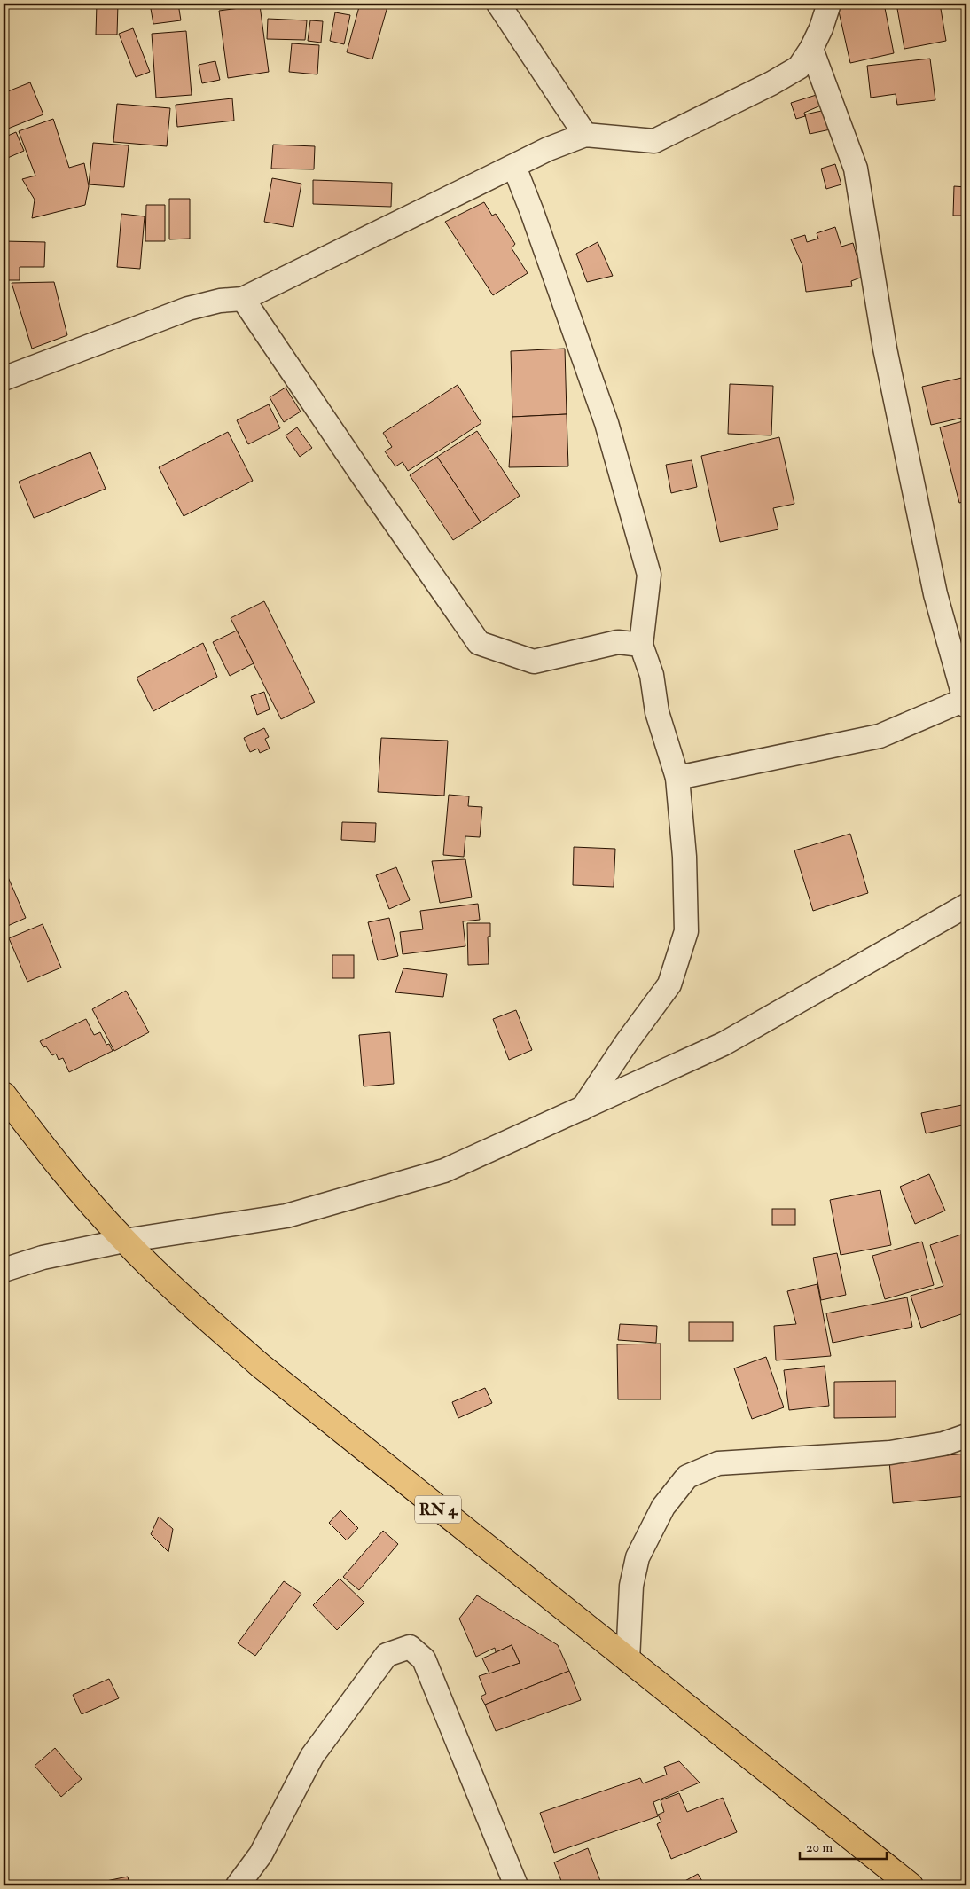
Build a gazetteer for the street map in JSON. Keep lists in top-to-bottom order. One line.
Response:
{"streets":{"main road":["RN 4"]},"scale_bar":"20 m"}
